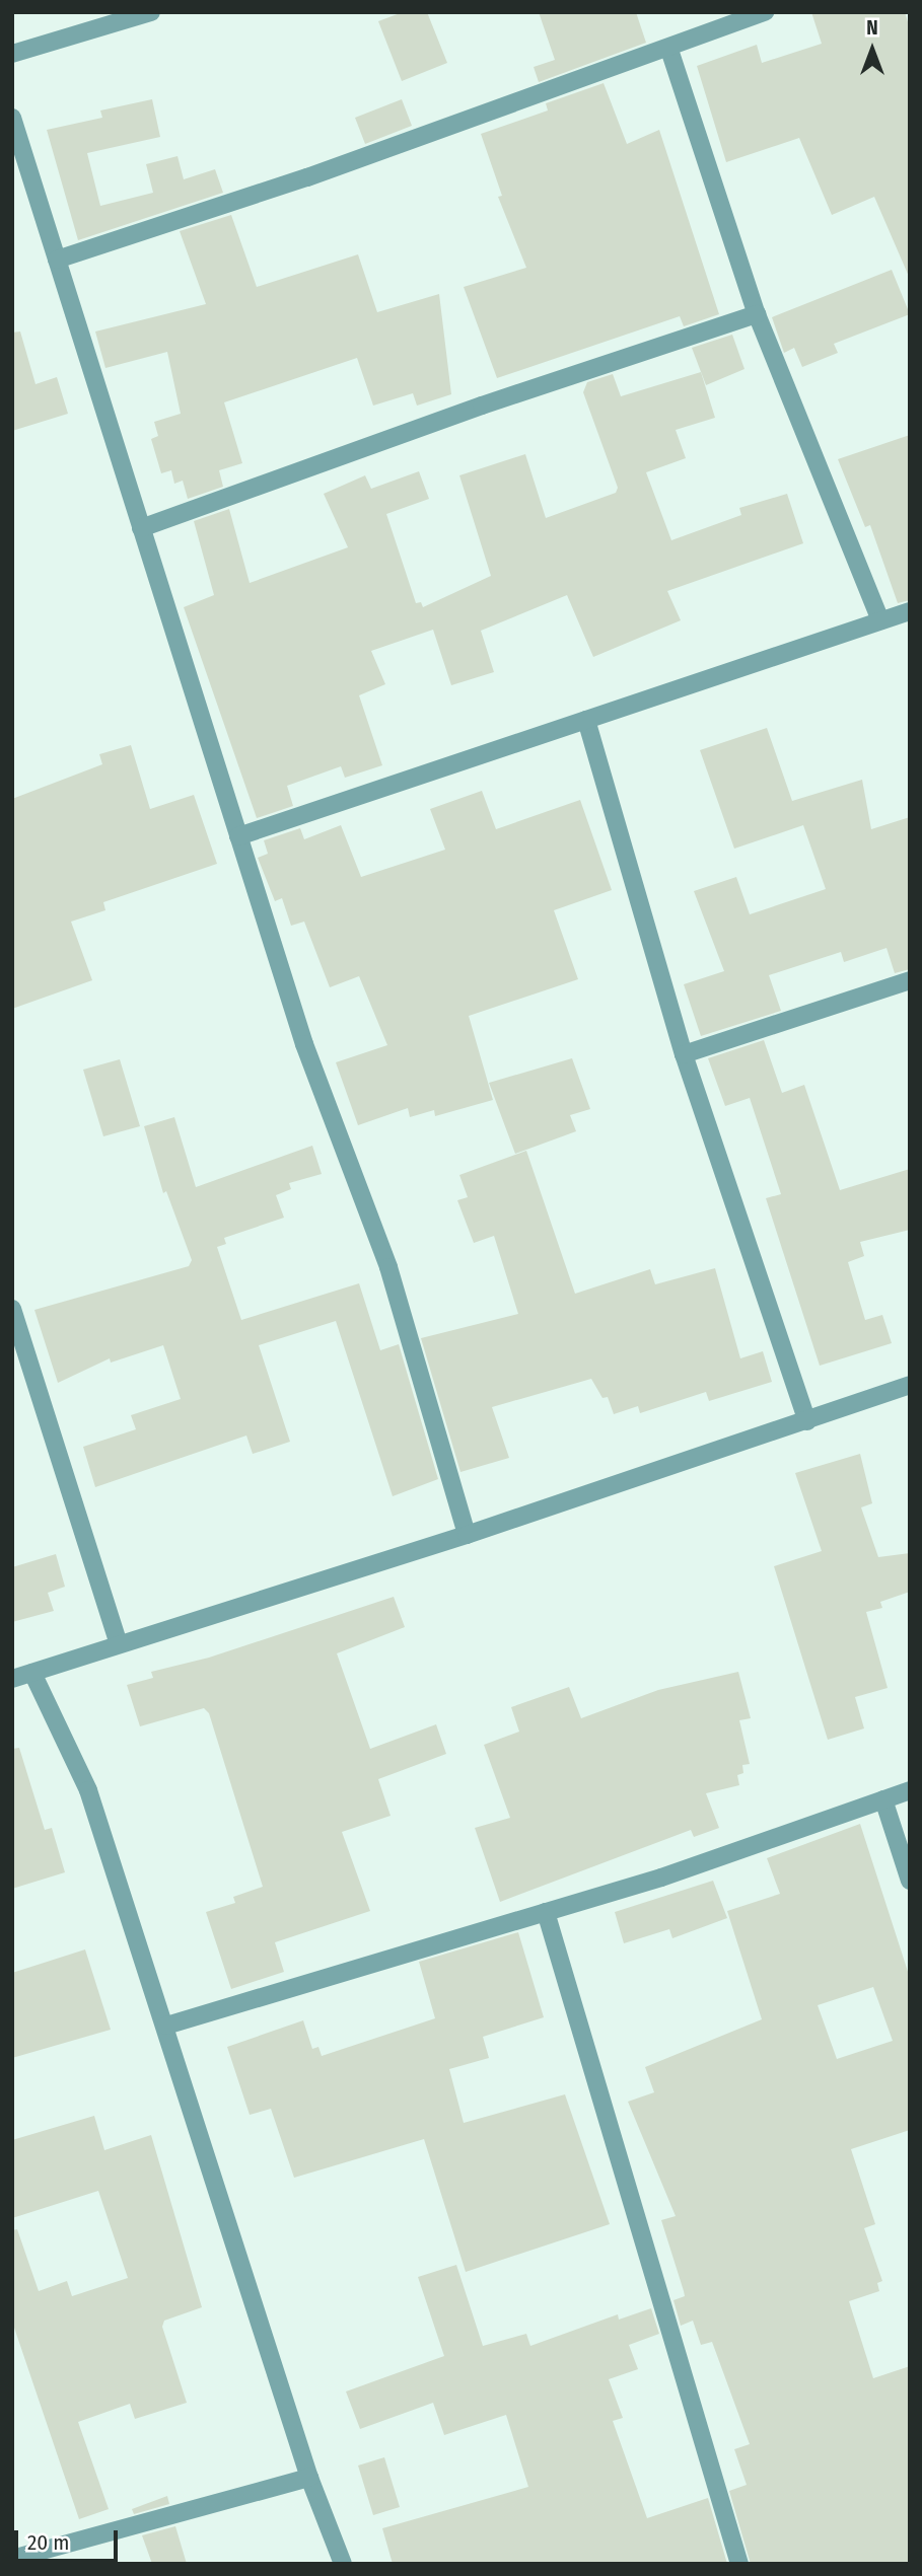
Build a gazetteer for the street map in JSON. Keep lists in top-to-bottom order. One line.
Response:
{"scale_bar":"20 m","north":"top"}
